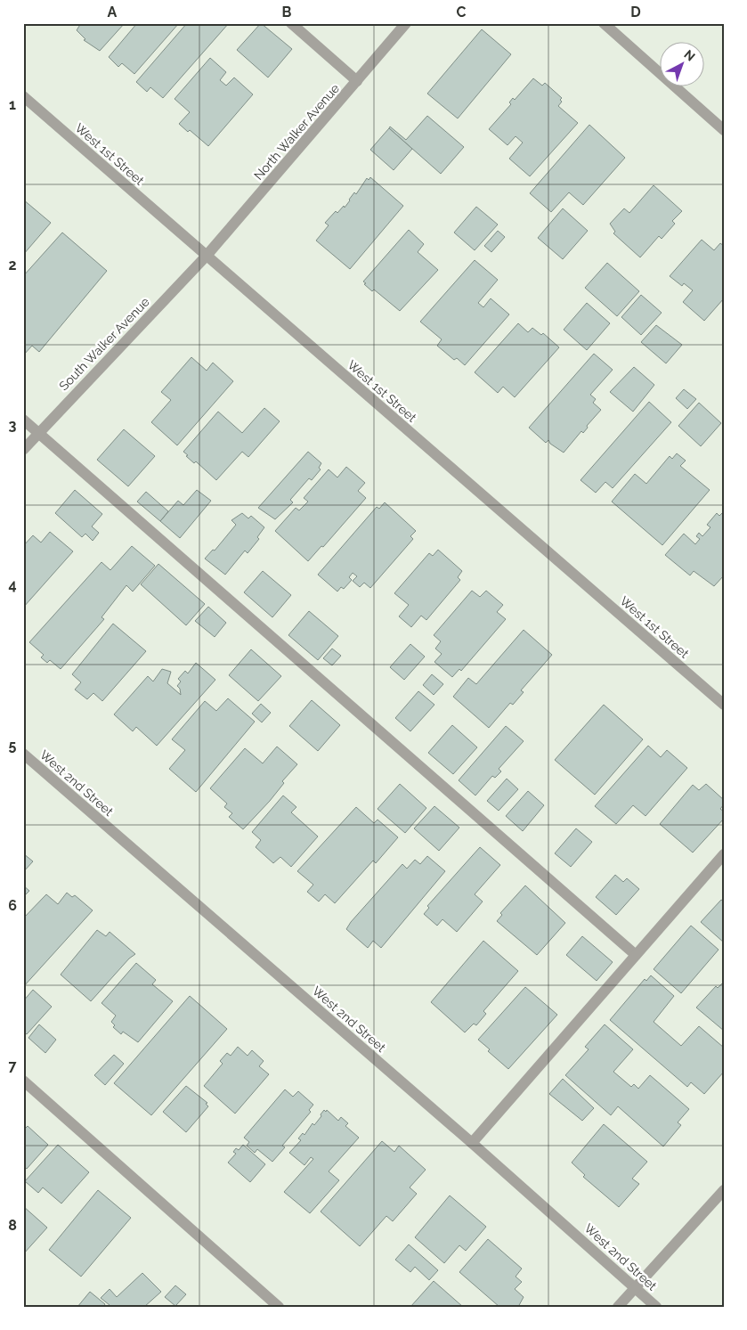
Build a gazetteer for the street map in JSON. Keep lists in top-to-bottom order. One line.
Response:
{"streets":{"street":["North Walker Avenue","West 1st Street","South Walker Avenue","West 2nd Street"]},"crossings":[["North Walker Avenue","West 1st Street"],["North Walker Avenue","South Walker Avenue"],["West 1st Street","South Walker Avenue"]],"north":"top right","grid":{"columns":["A","B","C","D"],"rows":["1","2","3","4","5","6","7","8"]}}
